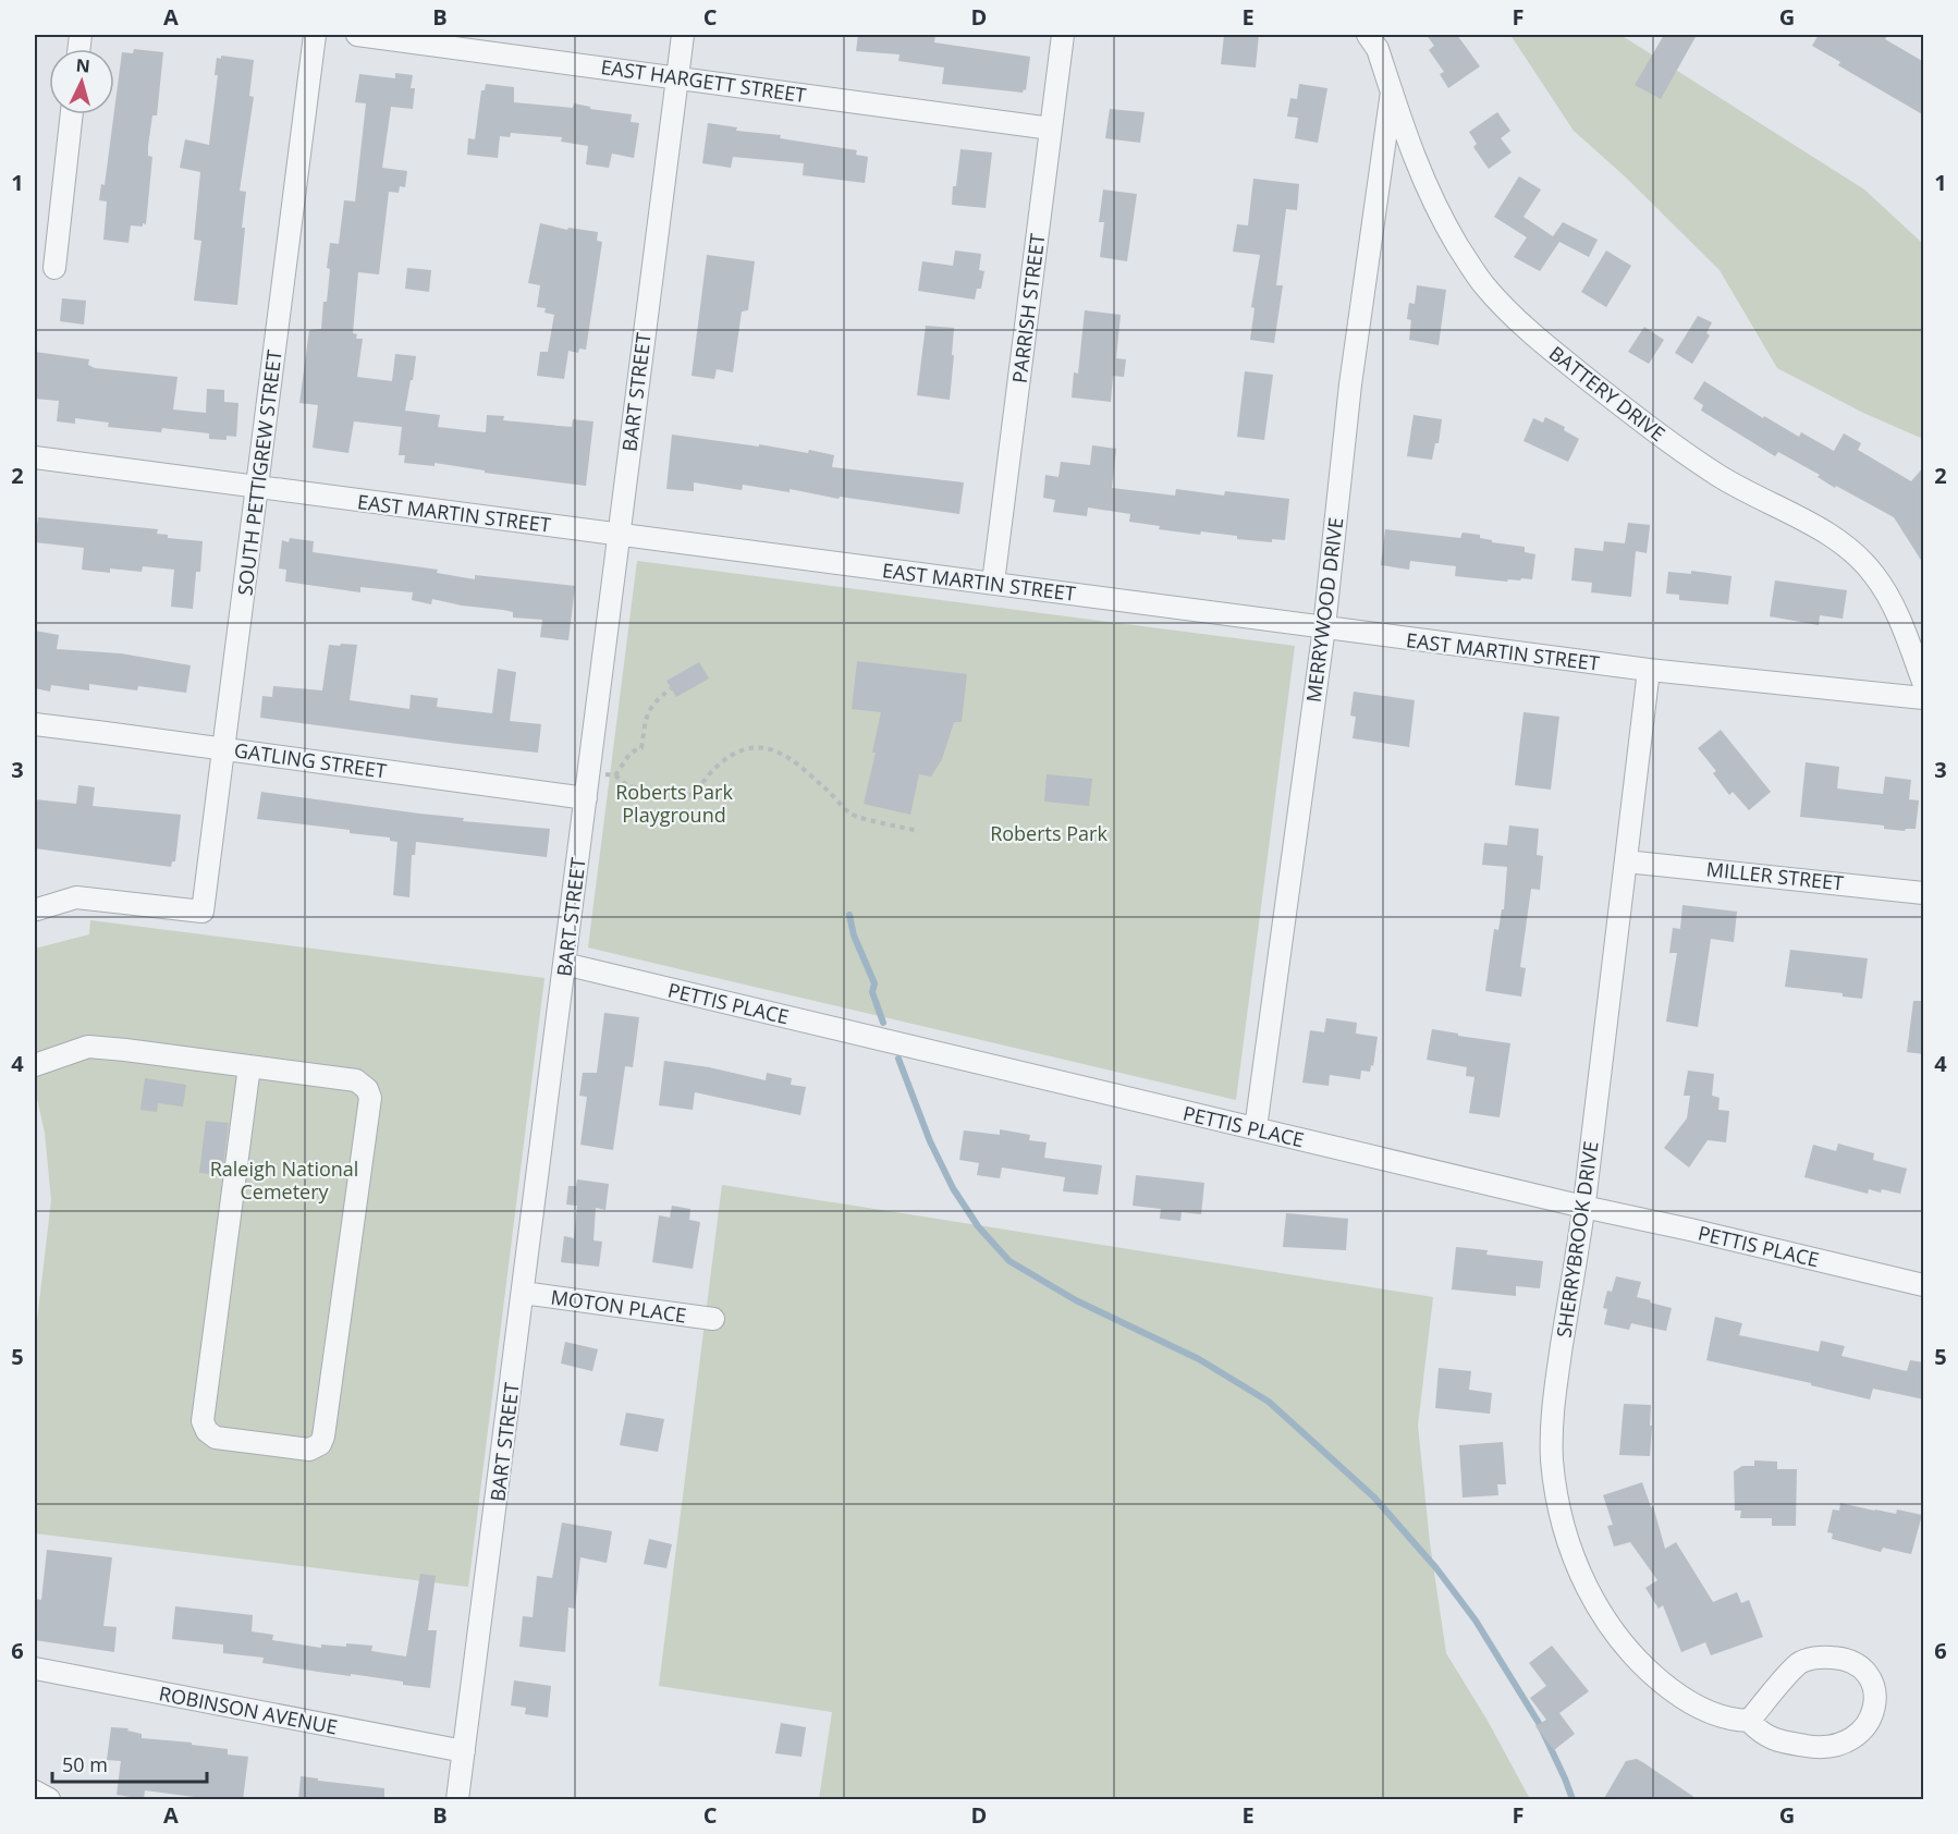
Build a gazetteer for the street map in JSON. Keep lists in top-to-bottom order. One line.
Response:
{"streets":{"street":["EAST HARGETT STREET","PARRISH STREET","BART STREET","BATTERY DRIVE","SOUTH PETTIGREW STREET","EAST MARTIN STREET","MERRYWOOD DRIVE","GATLING STREET","MILLER STREET","PETTIS PLACE","SHERRYBROOK DRIVE","MOTON PLACE","ROBINSON AVENUE"]},"crossings":[["EAST HARGETT STREET","PARRISH STREET"],["EAST HARGETT STREET","BART STREET"],["PARRISH STREET","EAST MARTIN STREET"],["BART STREET","EAST MARTIN STREET"],["BART STREET","GATLING STREET"],["BART STREET","PETTIS PLACE"],["BART STREET","MOTON PLACE"],["BART STREET","ROBINSON AVENUE"],["BATTERY DRIVE","MERRYWOOD DRIVE"],["SOUTH PETTIGREW STREET","EAST MARTIN STREET"],["SOUTH PETTIGREW STREET","GATLING STREET"],["EAST MARTIN STREET","MERRYWOOD DRIVE"],["EAST MARTIN STREET","SHERRYBROOK DRIVE"],["MERRYWOOD DRIVE","PETTIS PLACE"],["MILLER STREET","SHERRYBROOK DRIVE"],["PETTIS PLACE","SHERRYBROOK DRIVE"]],"parks":["Roberts Park Playground","Roberts Park","Raleigh National Cemetery"],"scale_bar":"50 m","north":"top","grid":{"columns":["A","B","C","D","E","F","G"],"rows":["1","2","3","4","5","6"]}}
